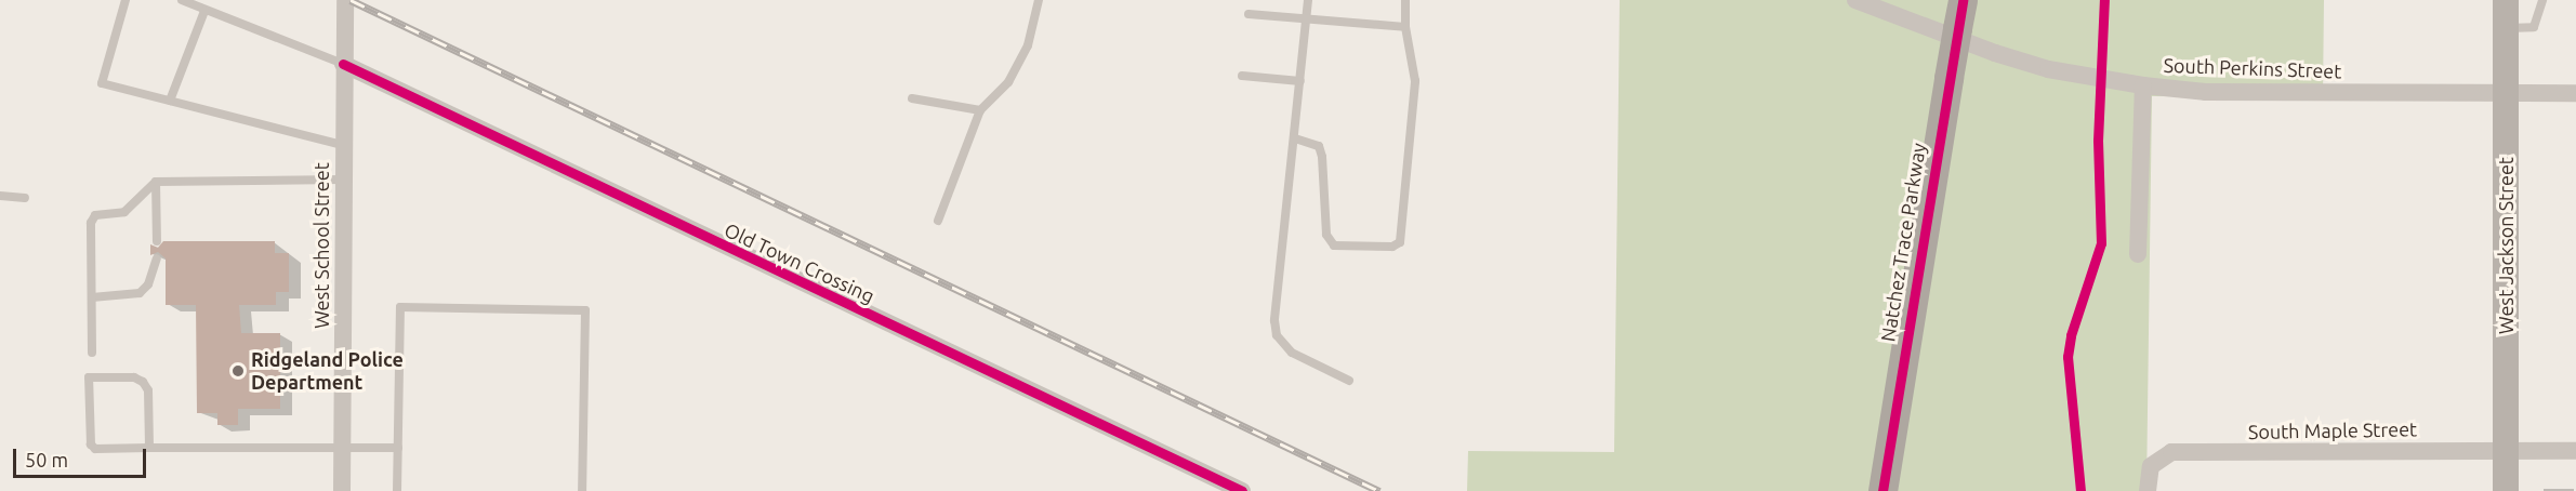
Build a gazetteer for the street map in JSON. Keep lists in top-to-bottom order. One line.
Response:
{"streets":{"main road":["Natchez Trace Parkway","West Jackson Street"],"street":["South Perkins Street","West School Street","Old Town Crossing","South Maple Street"]},"crossings":[["South Perkins Street","West Jackson Street"],["West School Street","Old Town Crossing"],["West Jackson Street","South Maple Street"]],"places":["Ridgeland Police Department"],"scale_bar":"50 m"}
